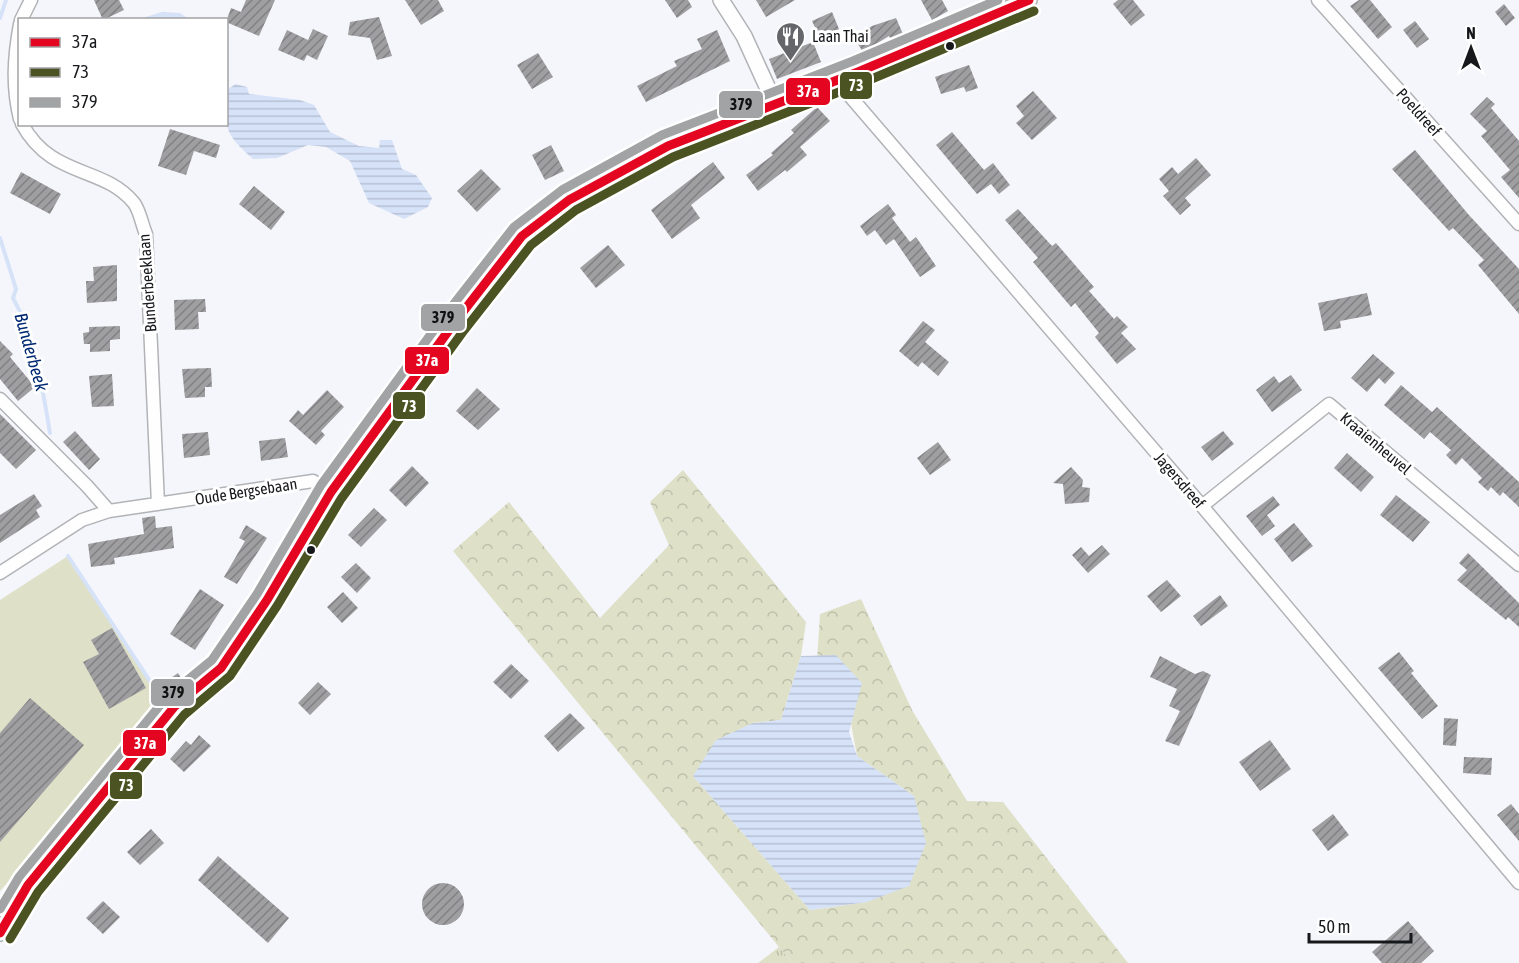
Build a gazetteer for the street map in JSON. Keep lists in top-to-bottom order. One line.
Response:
{"streets":{"street":["Poeldreef","Bunderbeeklaan","Kraaienheuvel","Jagersdreef","Oude Bergsebaan"]},"crossings":[["Bunderbeeklaan","Oude Bergsebaan"],["Kraaienheuvel","Jagersdreef"]],"water":["Bunderbeek"],"places":{"restaurant":["Laan Thai"]},"lines":["transit line 37a","transit line 379","transit line 73"],"legend":["37a","73","379"],"scale_bar":"50 m","north":"top"}
